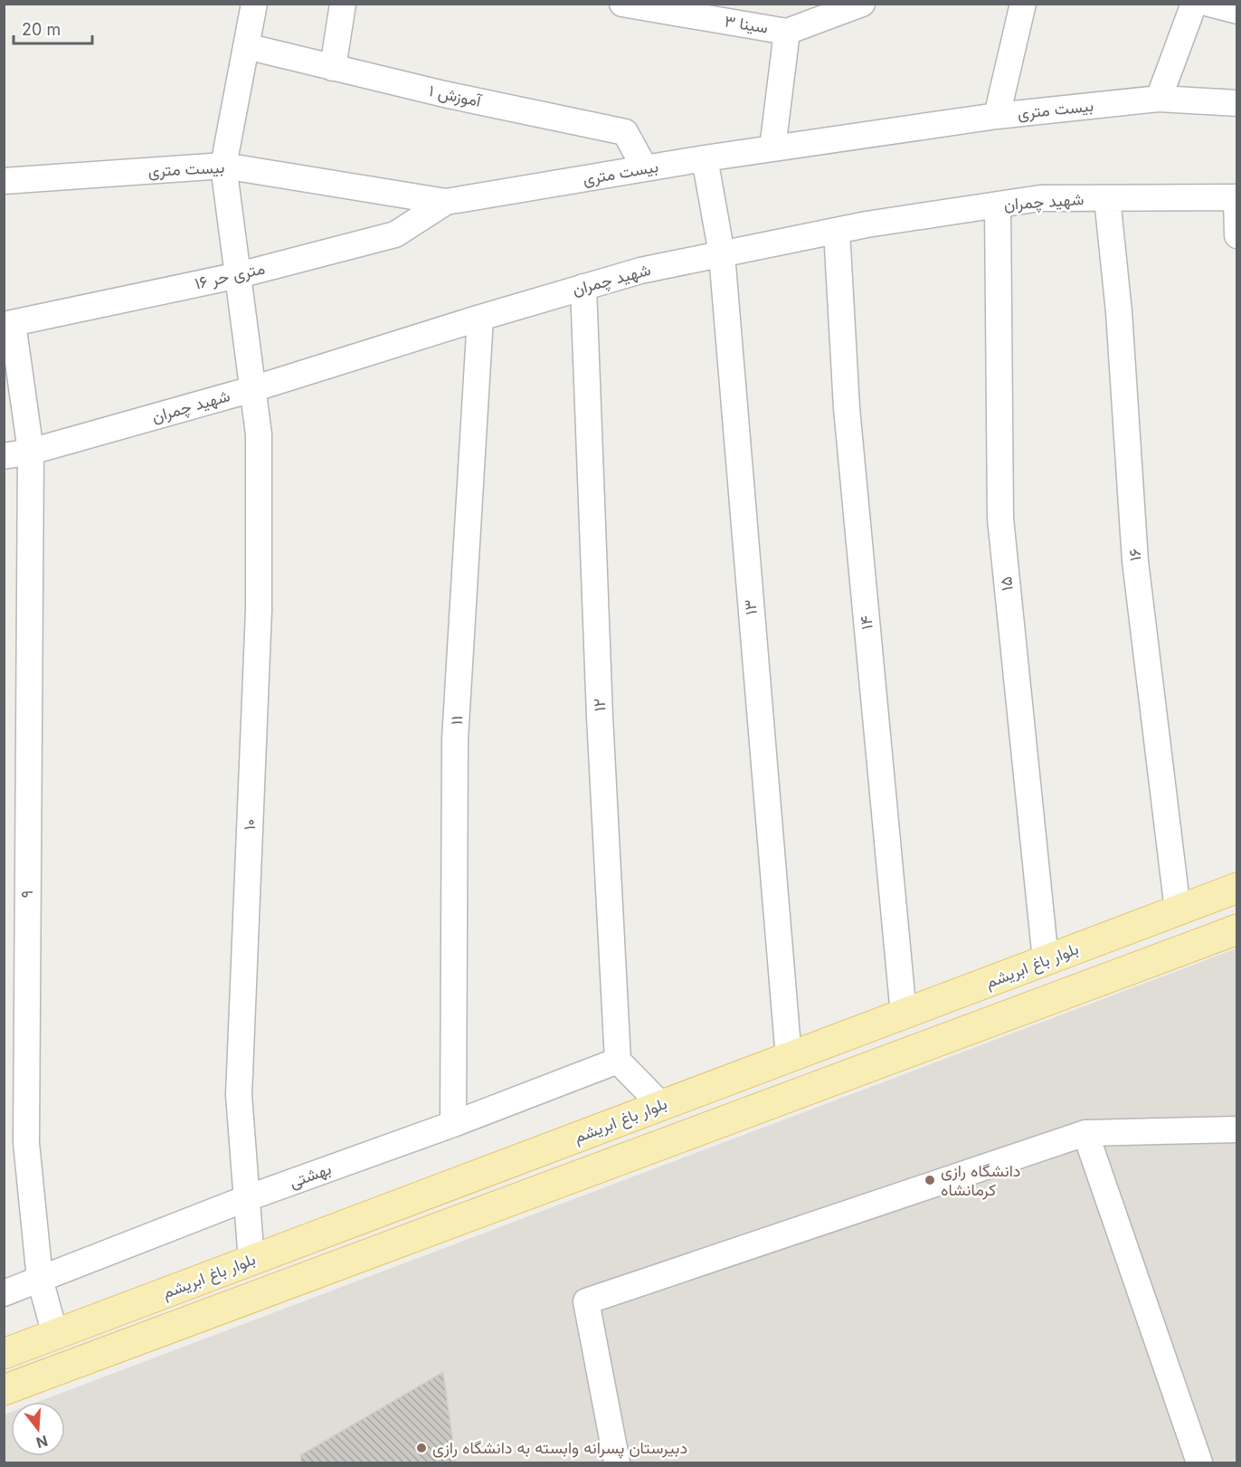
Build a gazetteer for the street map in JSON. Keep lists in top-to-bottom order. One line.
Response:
{"streets":{"main road":["بلوار باغ ابریشم"],"street":["سینا ۳","آموزش ۱","بیست متری","شهید چمران","۱۶ متری حر","۱۶","۱۵","۱۳","۱۴","۱۲","۱۱","۱۰","۹","بهشتی"]},"crossings":[["سینا ۳","بیست متری"],["آموزش ۱","بیست متری"],["آموزش ۱","۱۰"],["بیست متری","۱۶ متری حر"],["بیست متری","۱۳"],["بیست متری","۱۰"],["شهید چمران","۱۶"],["شهید چمران","۱۵"],["شهید چمران","۱۳"],["شهید چمران","۱۴"],["شهید چمران","۱۲"],["شهید چمران","۱۱"],["شهید چمران","۱۰"],["شهید چمران","۹"],["۱۶ متری حر","۱۰"],["۱۶ متری حر","۹"],["۱۶","بلوار باغ ابریشم"],["۱۵","بلوار باغ ابریشم"],["۱۳","بلوار باغ ابریشم"],["۱۴","بلوار باغ ابریشم"],["۱۲","بهشتی"],["۱۱","بهشتی"],["۱۰","بلوار باغ ابریشم"],["۱۰","بهشتی"],["۹","بلوار باغ ابریشم"],["۹","بهشتی"]],"places":["دانشگاه رازی کرمانشاه","دبیرستان پسرانه وابسته به دانشگاه رازی"],"scale_bar":"20 m","north":"bottom"}
